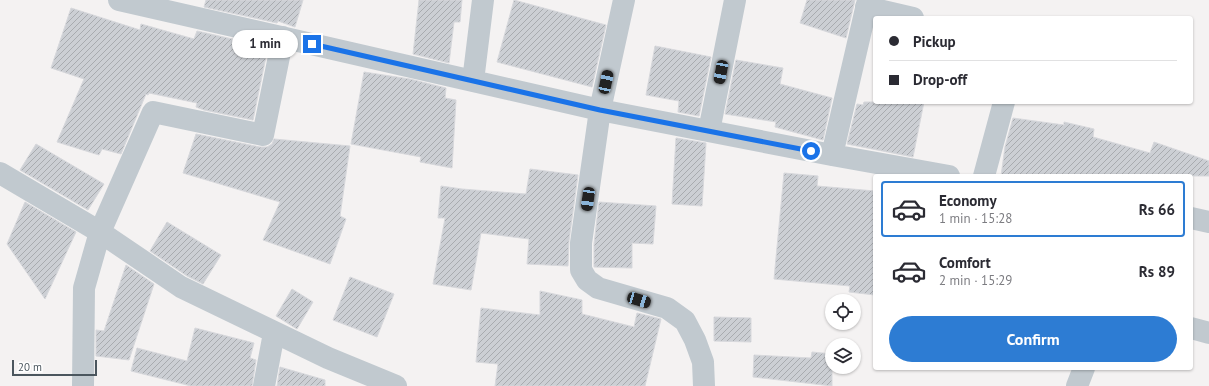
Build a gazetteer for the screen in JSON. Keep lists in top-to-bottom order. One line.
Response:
{"scale_bar":"20 m","page":{"banner":["Pickup","Drop-off"],"bubble":"1 min","list":[{"name":"Economy","note":"1 min · 15:28","value":"Rs 66"},{"name":"Comfort","note":"2 min · 15:29","value":"Rs 89"}],"buttons":"Confirm","scale":"20 m"}}
